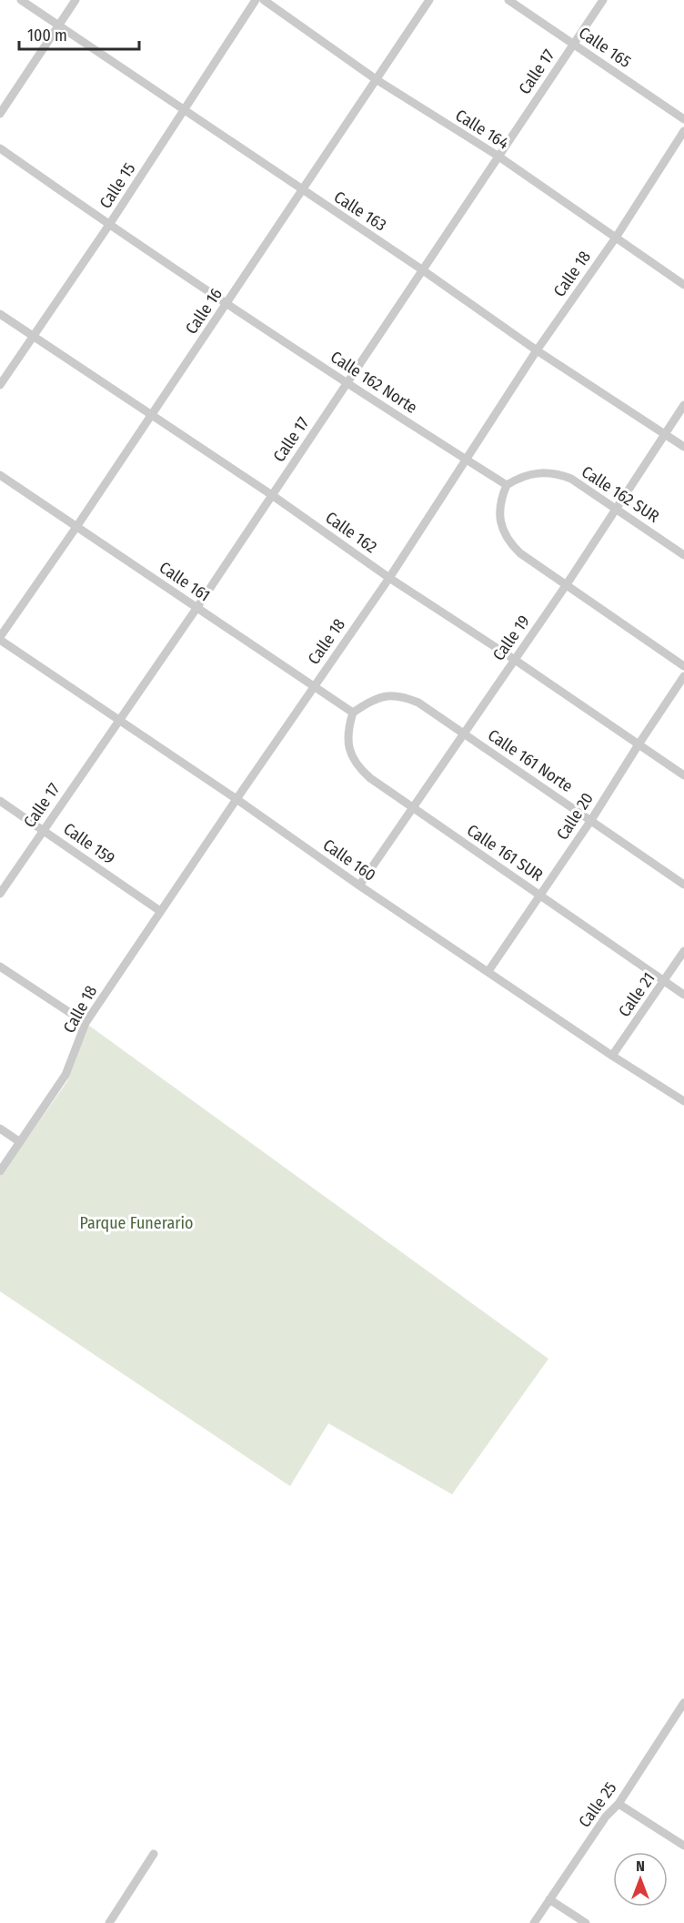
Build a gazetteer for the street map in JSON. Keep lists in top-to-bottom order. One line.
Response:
{"streets":{"street":["Calle 165","Calle 17","Calle 164","Calle 15","Calle 163","Calle 18","Calle 16","Calle 162 Norte","Calle 162 SUR","Calle 162","Calle 161","Calle 19","Calle 161 Norte","Calle 20","Calle 159","Calle 161 SUR","Calle 160","Calle 21","Calle 25"]},"crossings":[["Calle 165","Calle 17"],["Calle 17","Calle 164"],["Calle 17","Calle 163"],["Calle 17","Calle 162 Norte"],["Calle 17","Calle 162"],["Calle 17","Calle 161"],["Calle 17","Calle 159"],["Calle 17","Calle 160"],["Calle 164","Calle 18"],["Calle 164","Calle 16"],["Calle 15","Calle 163"],["Calle 15","Calle 162 Norte"],["Calle 15","Calle 162"],["Calle 163","Calle 18"],["Calle 163","Calle 16"],["Calle 163","Calle 19"],["Calle 18","Calle 162 Norte"],["Calle 18","Calle 162"],["Calle 18","Calle 161"],["Calle 18","Calle 159"],["Calle 18","Calle 160"],["Calle 16","Calle 162 Norte"],["Calle 16","Calle 162"],["Calle 16","Calle 161"],["Calle 16","Calle 160"],["Calle 162 Norte","Calle 162 SUR"],["Calle 162 Norte","Calle 19"],["Calle 162 SUR","Calle 19"],["Calle 162","Calle 19"],["Calle 162","Calle 20"],["Calle 161","Calle 19"],["Calle 161","Calle 161 Norte"],["Calle 161","Calle 161 SUR"],["Calle 19","Calle 161 Norte"],["Calle 19","Calle 161 SUR"],["Calle 19","Calle 160"],["Calle 161 Norte","Calle 20"],["Calle 161 Norte","Calle 161 SUR"],["Calle 20","Calle 161 SUR"],["Calle 20","Calle 160"],["Calle 161 SUR","Calle 21"],["Calle 160","Calle 21"]],"parks":["Parque Funerario"],"scale_bar":"100 m","north":"top"}
